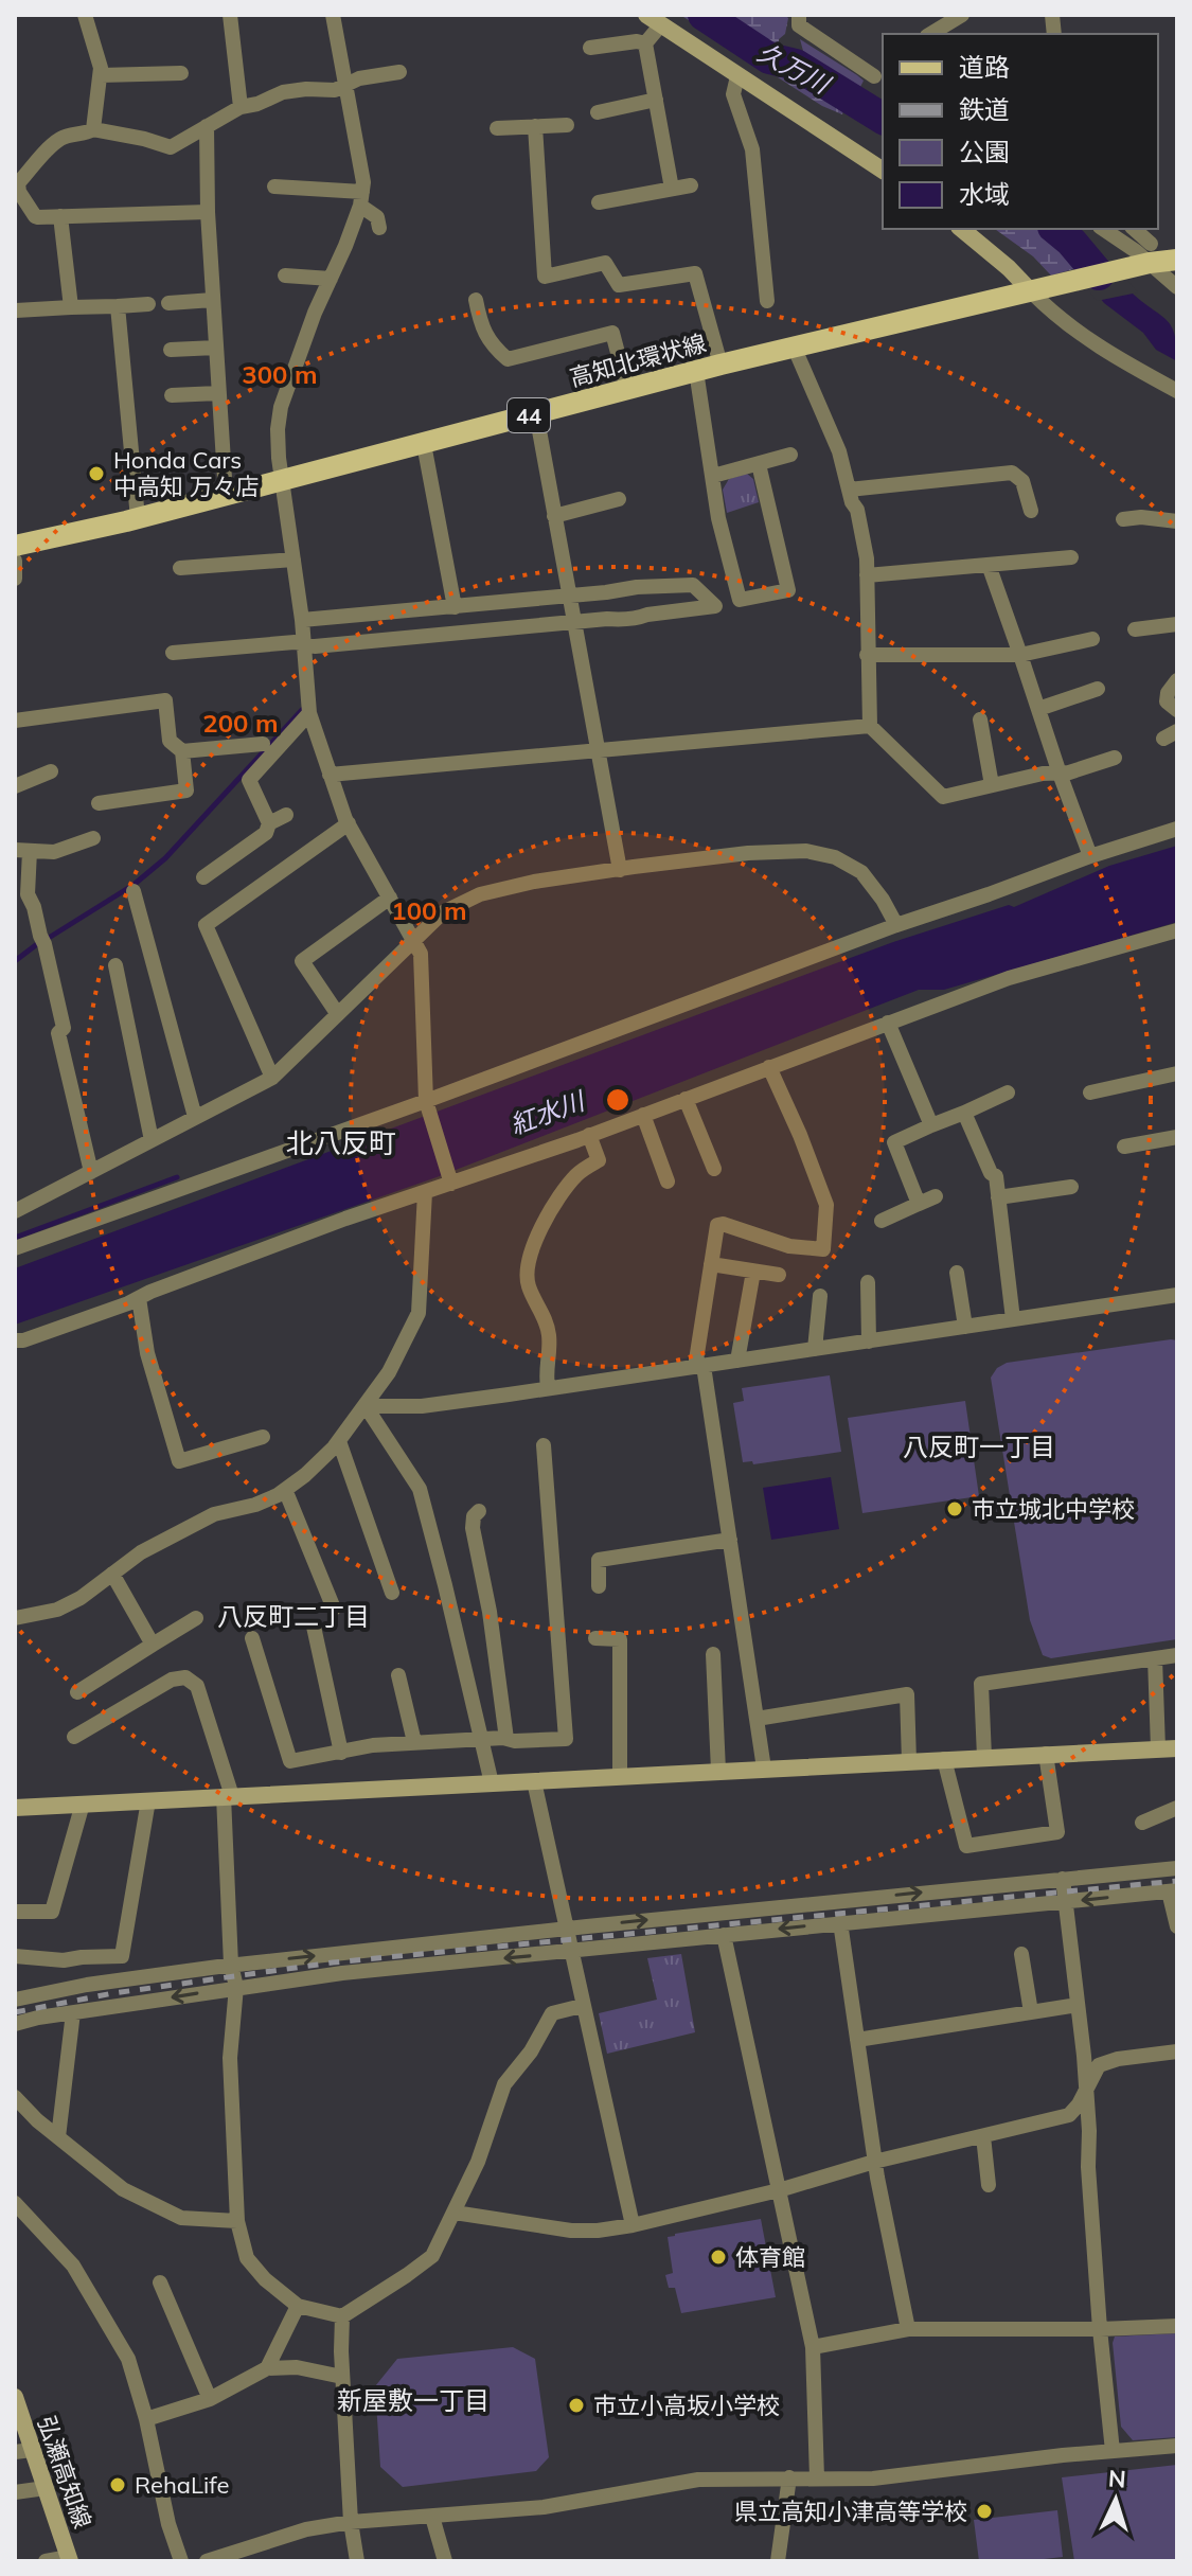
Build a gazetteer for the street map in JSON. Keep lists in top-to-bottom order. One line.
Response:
{"streets":{"main road":["高知北環状線","44"],"street":["弘瀬高知線"]},"districts":["北八反町","八反町一丁目","八反町二丁目","新屋敷一丁目"],"water":["久万川","紅水川"],"places":["Honda Cars 中高知 万々店","市立城北中学校","体育館","市立小高坂小学校","RehaLife","県立高知小津高等学校"],"legend":["道路","鉄道","公園","水域"],"north":"top","rings":["300 m","200 m","100 m"]}
